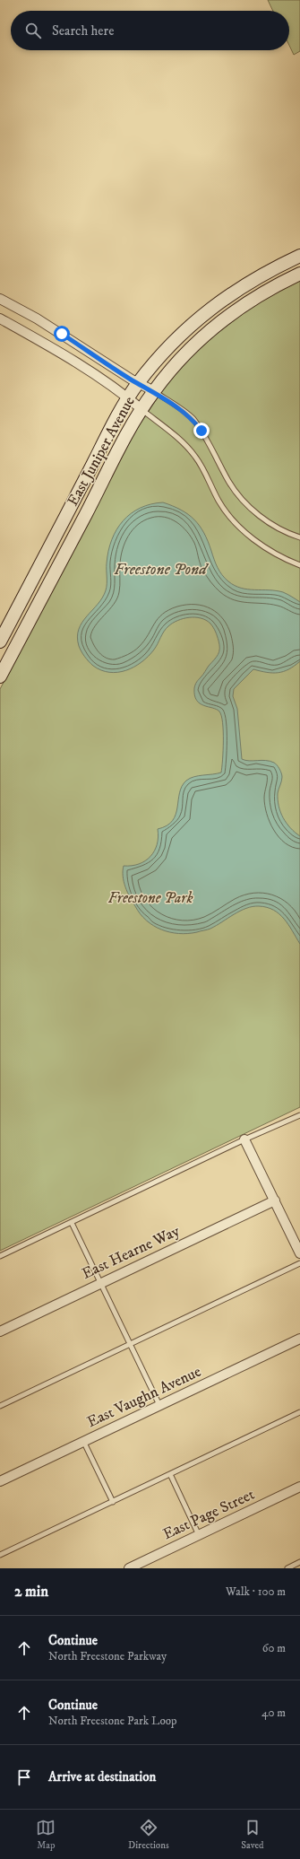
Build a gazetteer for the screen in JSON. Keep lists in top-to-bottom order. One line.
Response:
{"streets":{"street":["East Juniper Avenue","East Hearne Way","East Vaughn Avenue","East Page Street"]},"water":["Freestone Pond"],"parks":["Freestone Park"],"page":{"search":"Search here","heading":["2 min","Walk · 100 m"],"list":[["Continue","North Freestone Parkway","60 m"],["Continue","North Freestone Park Loop","40 m"],"Arrive at destination"],"nav":["Map","Directions","Saved"]}}
